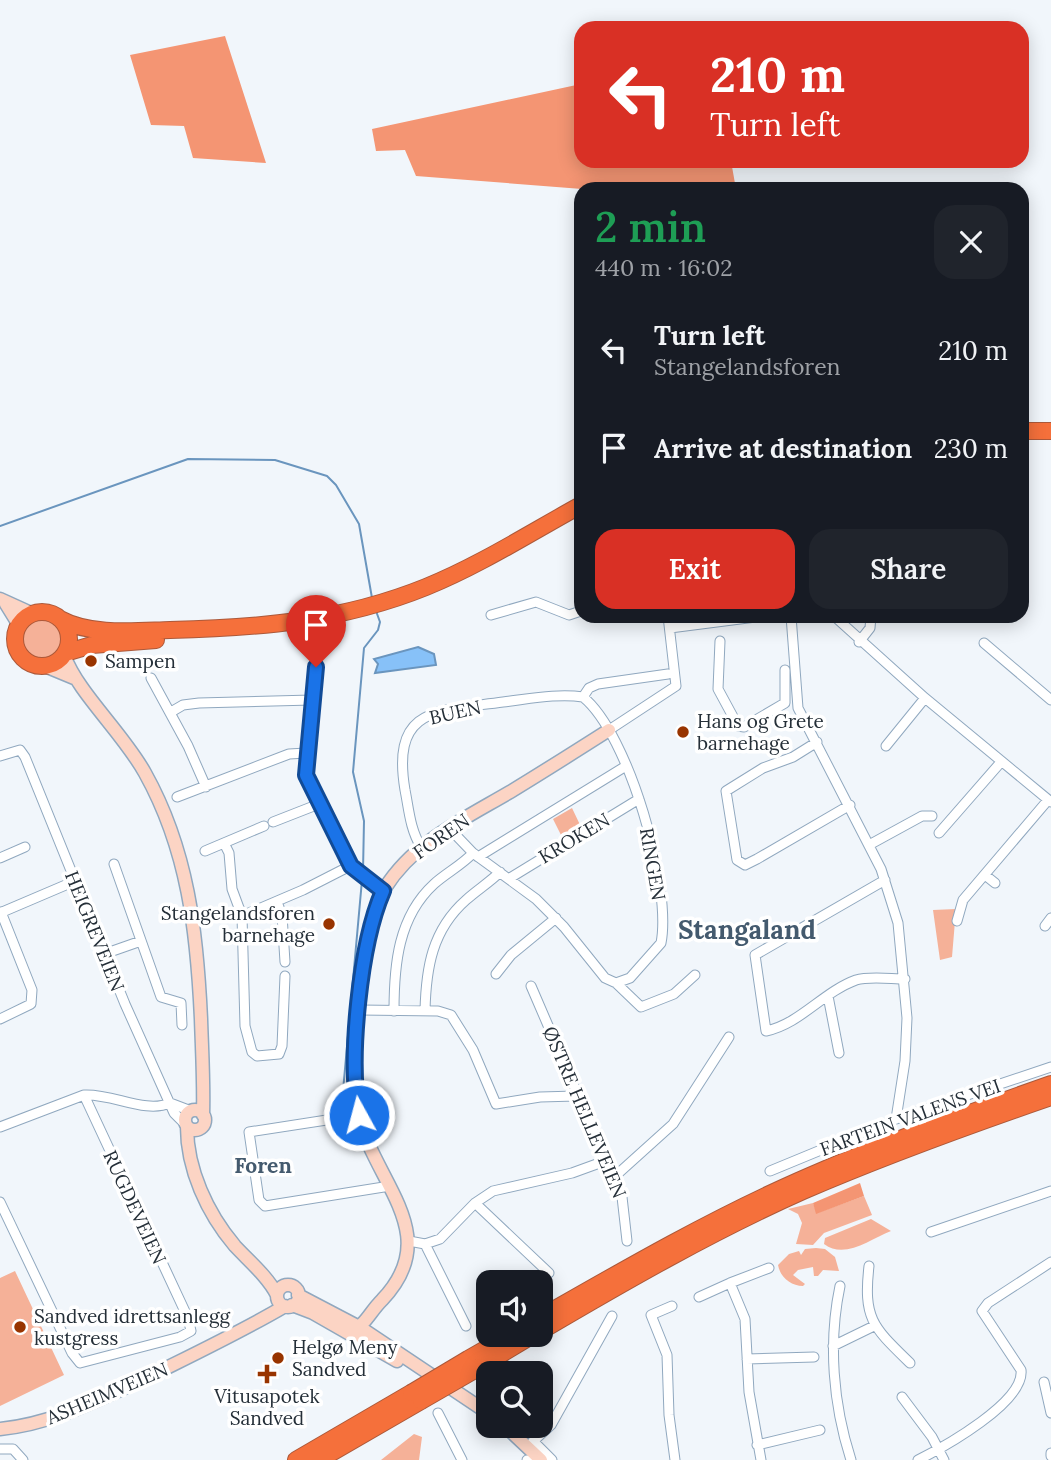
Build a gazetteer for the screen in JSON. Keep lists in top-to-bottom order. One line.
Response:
{"streets":{"main road":["FOREN","ASHEIMVEIEN"],"street":["BUEN","KROKEN","RINGEN","HEIGREVEIEN","ØSTRE HELLEVEIEN","FARTEIN VALENS VEI","RUGDEVEIEN"]},"crossings":[["BUEN","FOREN"],["FOREN","RINGEN"],["KROKEN","RINGEN"]],"districts":["Stangaland","Foren"],"places":{"other":["Sampen","Hans og Grete barnehage","Stangelandsforen barnehage","Sandved idrettsanlegg kustgress","Helgø Meny Sandved"],"health":["Vitusapotek Sandved"]},"page":{"turn":["210 m","Turn left"],"heading":["2 min","440 m · 16:02"],"list":[{"name":"Turn left","note":"Stangelandsforen","value":"210 m"},{"name":"Arrive at destination","value":"230 m"}],"buttons":["Exit","Share"]}}
